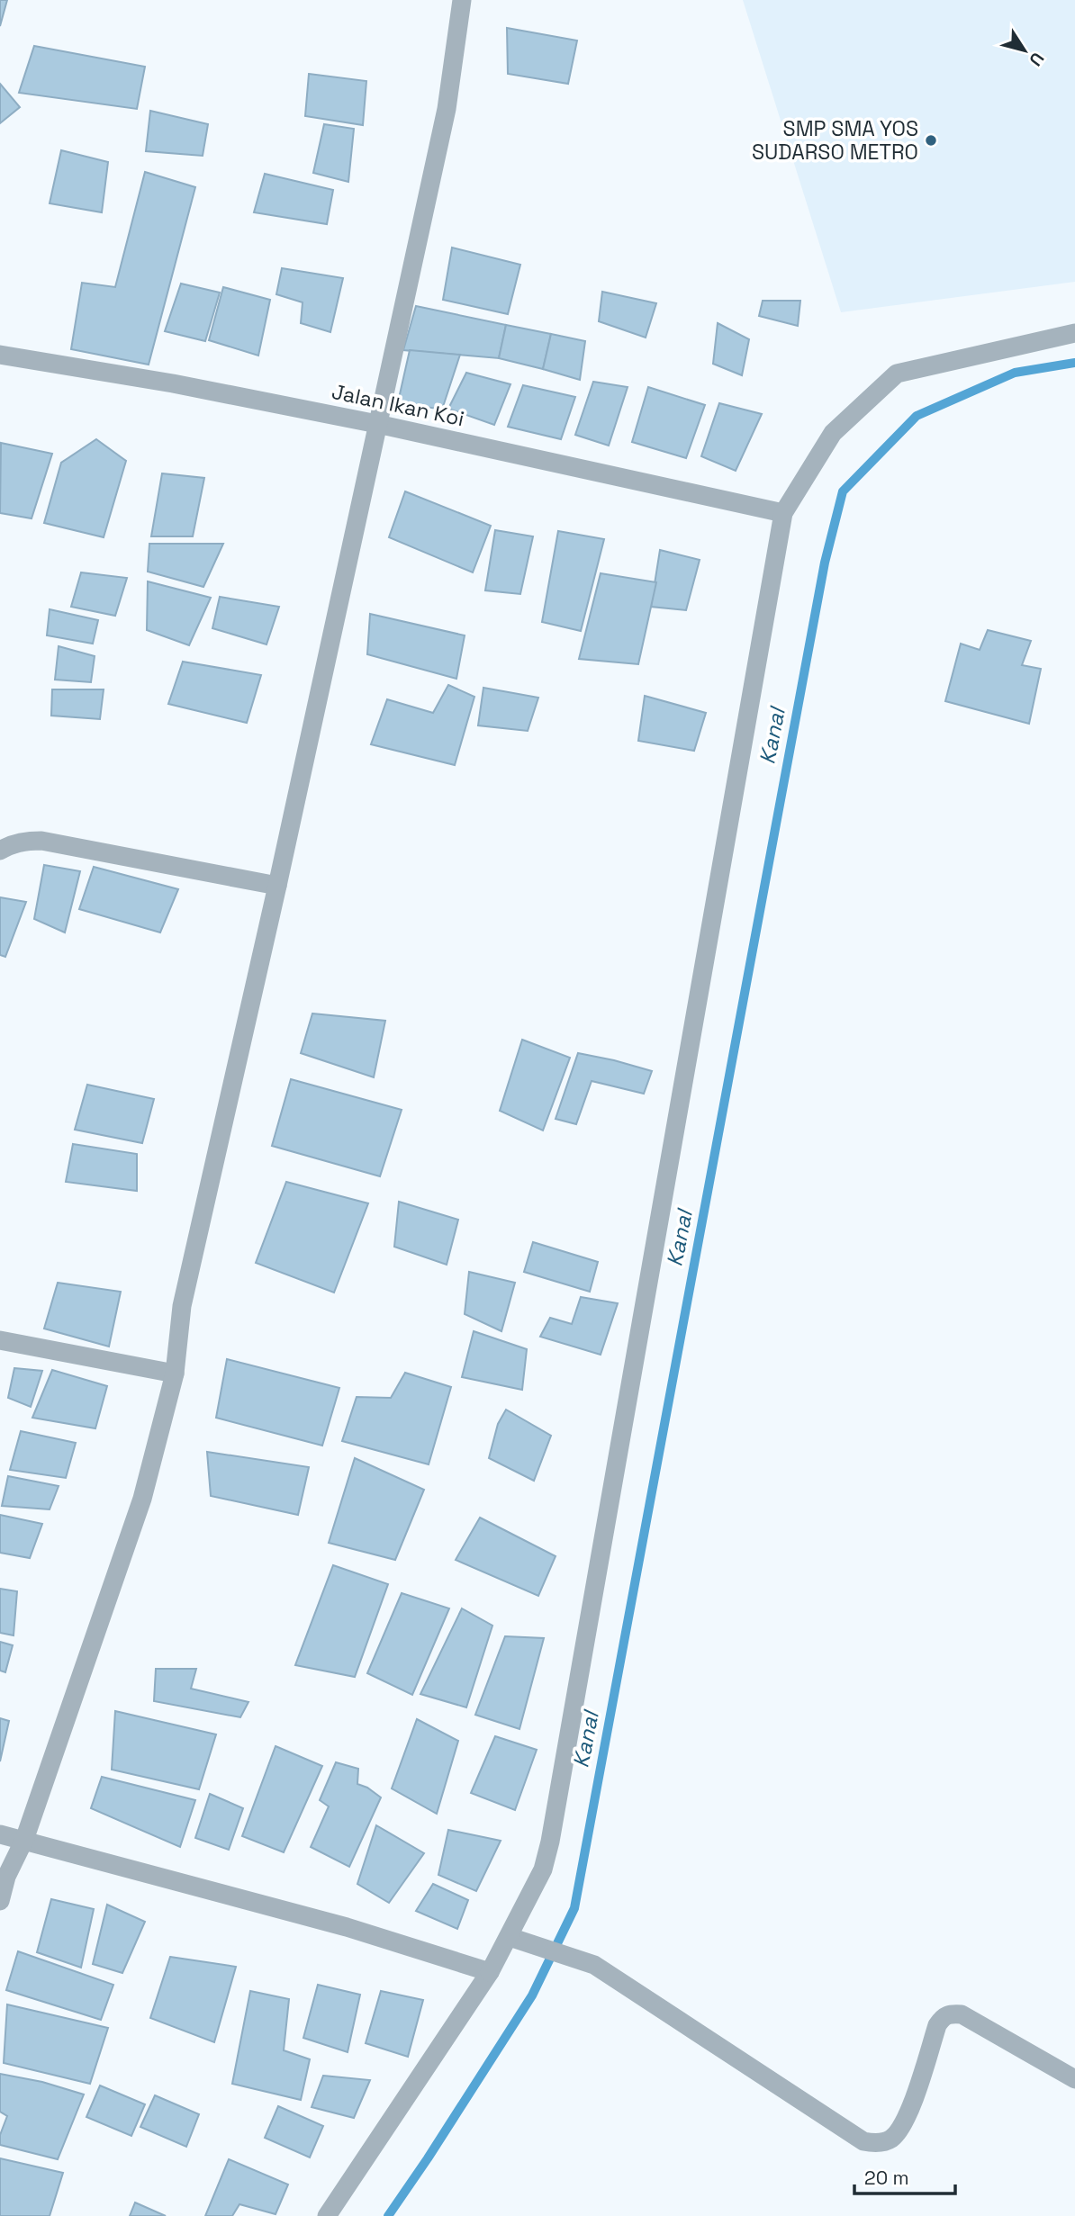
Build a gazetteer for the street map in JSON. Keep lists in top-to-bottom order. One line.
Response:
{"streets":{"street":["Jalan Ikan Koi"]},"water":["Kanal"],"places":["SMP SMA YOS SUDARSO METRO"],"scale_bar":"20 m","north":"bottom right"}
